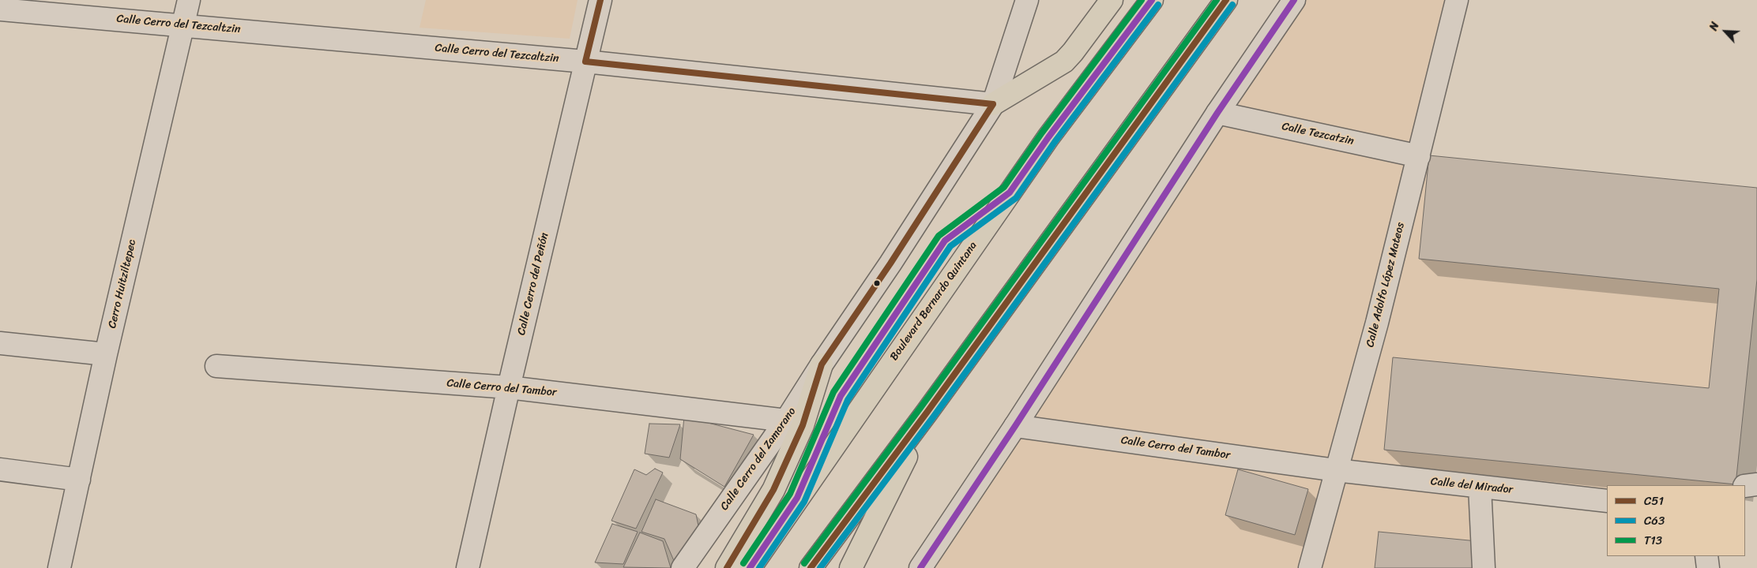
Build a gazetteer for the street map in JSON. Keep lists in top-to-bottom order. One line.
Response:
{"streets":{"main road":["Boulevard Bernardo Quintana"],"street":["Calle Cerro del Tezcaltzin","Calle Tezcatzin","Cerro Huitziltepec","Calle Cerro del Peñón","Calle Adolfo López Mateos","Calle Cerro del Tambor","Calle Cerro del Zamorano","Calle del Mirador"]},"crossings":[["Calle Cerro del Tezcaltzin","Cerro Huitziltepec"],["Calle Cerro del Tezcaltzin","Calle Cerro del Peñón"],["Calle Cerro del Tezcaltzin","Calle Cerro del Zamorano"],["Calle Tezcatzin","Calle Adolfo López Mateos"],["Calle Cerro del Peñón","Calle Cerro del Tambor"],["Calle Adolfo López Mateos","Calle Cerro del Tambor"],["Calle Adolfo López Mateos","Calle del Mirador"],["Calle Cerro del Tambor","Calle Cerro del Zamorano"],["Calle Cerro del Tambor","Calle del Mirador"]],"lines":["transit line C51","transit line T13","transit line C63"],"legend":["C51","C63","T13"],"north":"top left"}
